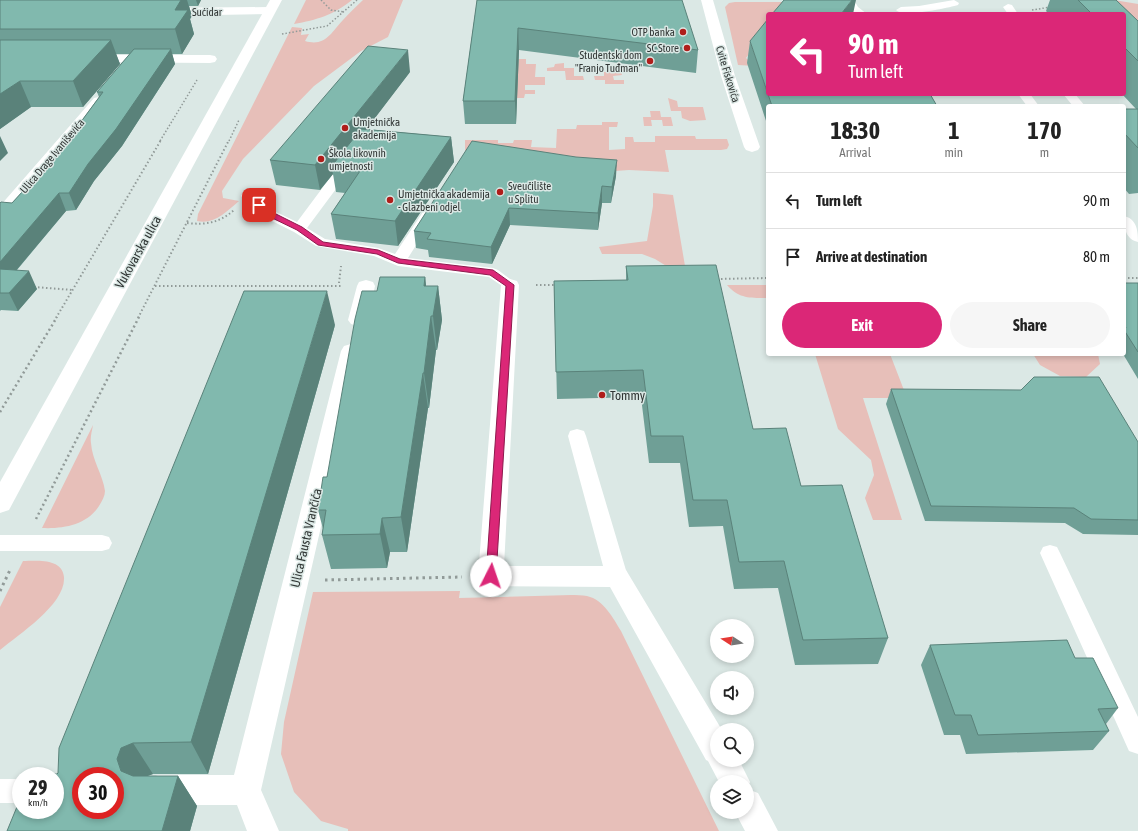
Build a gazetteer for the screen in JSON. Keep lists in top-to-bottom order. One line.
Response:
{"streets":{"street":["Sućidar","Cvite Fiskovića","Ulica Drage Ivaniševića","Vukovarska ulica","Ulica Fausta Vrančića"]},"crossings":[["Sućidar","Vukovarska ulica"]],"places":["OTP banka","SC Store","Studentski dom \"Franjo Tuđman\"","Umjetnička akademija","Škola likovnih umjetnosti","Sveučilište u Splitu","Umjetnička akademija - Glazbeni odjel","Tommy"],"north":"left","page":{"turn":["90 m","Turn left"],"eta":["18:30","Arrival","1","min","170","m"],"list":[{"name":"Turn left","value":"90 m"},{"name":"Arrive at destination","value":"80 m"}],"buttons":["Exit","Share"],"speed":"29 km/h","limit":"30"}}
